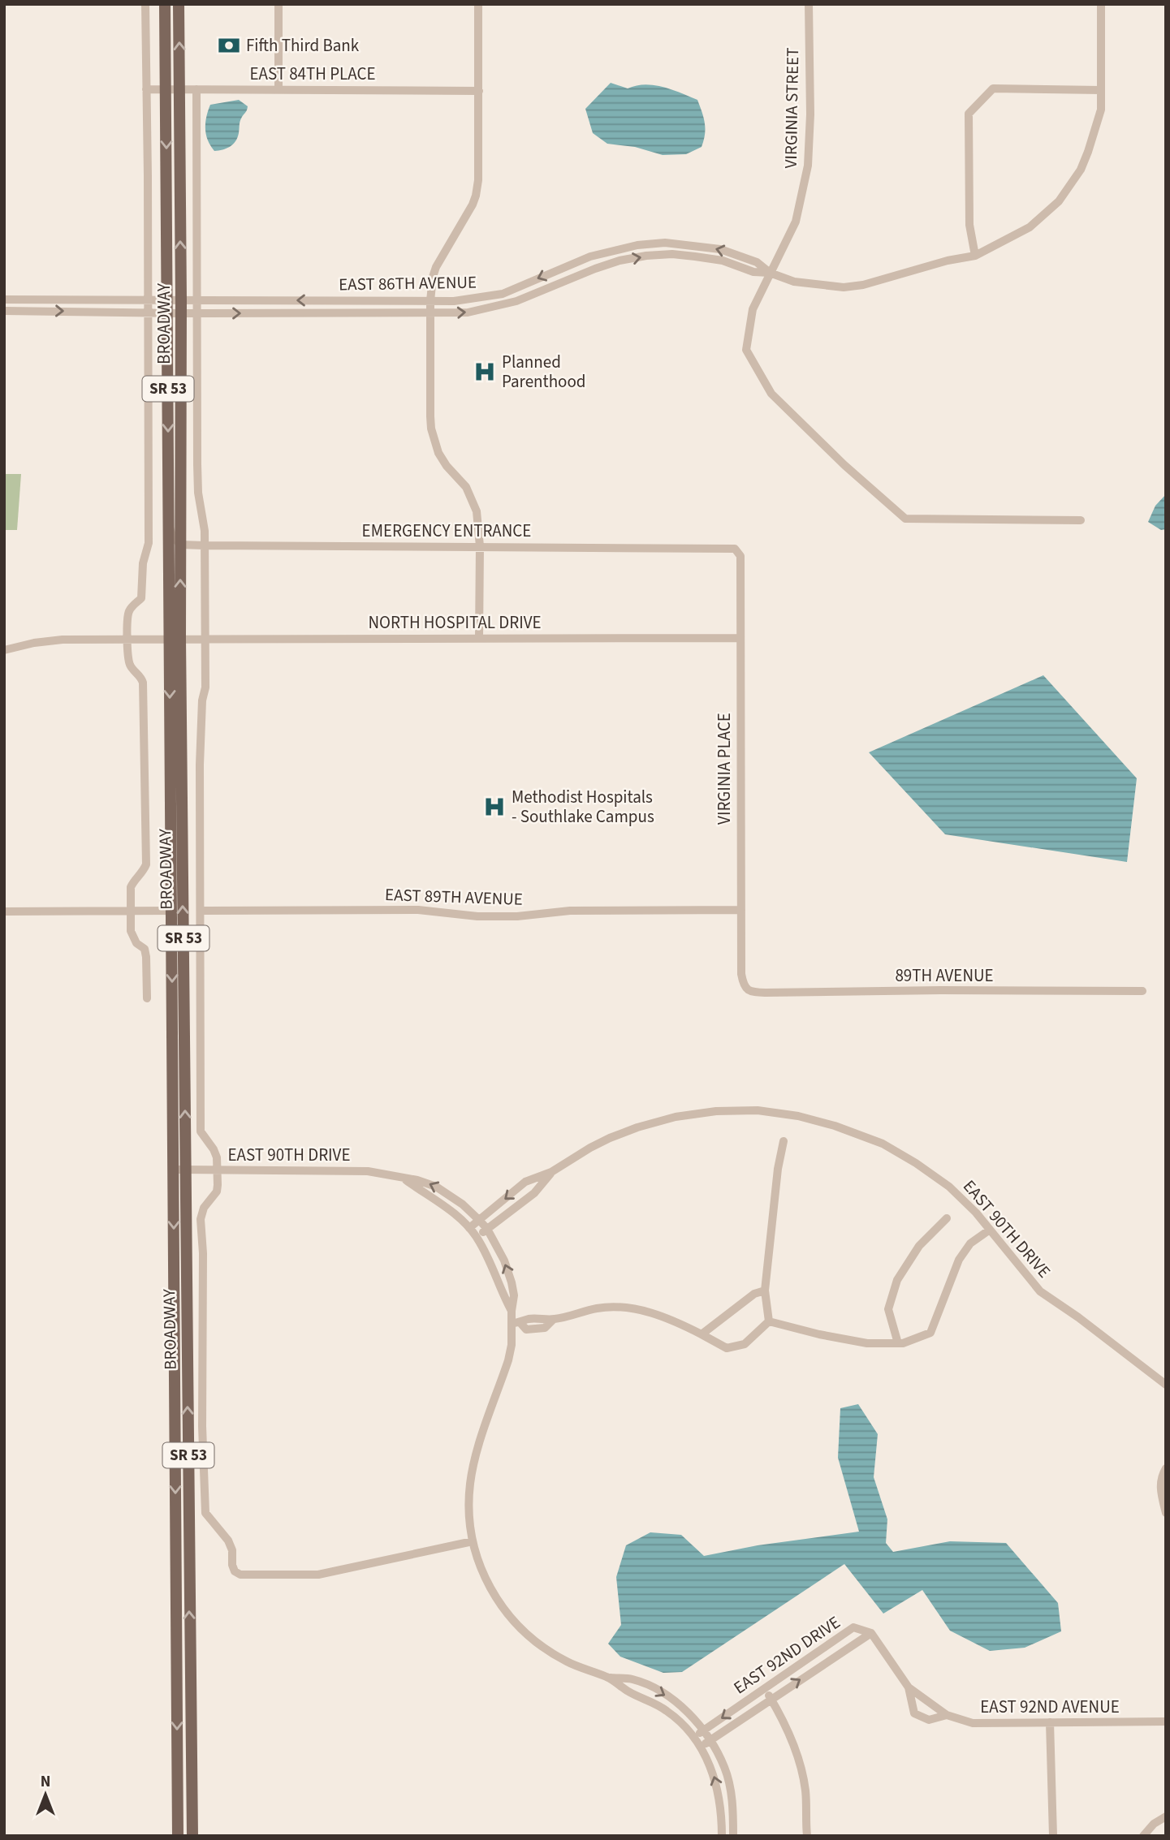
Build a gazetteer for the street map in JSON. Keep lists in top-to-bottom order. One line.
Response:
{"streets":{"main road":["BROADWAY","SR 53"],"street":["EAST 84TH PLACE","VIRGINIA STREET","EAST 86TH AVENUE","EMERGENCY ENTRANCE","NORTH HOSPITAL DRIVE","VIRGINIA PLACE","EAST 89TH AVENUE","89TH AVENUE","EAST 90TH DRIVE","EAST 92ND DRIVE","EAST 92ND AVENUE"]},"crossings":[["EAST 84TH PLACE","BROADWAY"],["VIRGINIA STREET","EAST 86TH AVENUE"],["EAST 86TH AVENUE","BROADWAY"],["BROADWAY","EMERGENCY ENTRANCE"],["BROADWAY","NORTH HOSPITAL DRIVE"],["BROADWAY","EAST 90TH DRIVE"],["EMERGENCY ENTRANCE","VIRGINIA PLACE"],["NORTH HOSPITAL DRIVE","VIRGINIA PLACE"],["VIRGINIA PLACE","EAST 89TH AVENUE"],["VIRGINIA PLACE","89TH AVENUE"],["EAST 92ND DRIVE","EAST 92ND AVENUE"]],"places":{"bank":["Fifth Third Bank"],"hospital":["Planned Parenthood","Methodist Hospitals - Southlake Campus"]},"north":"top"}
